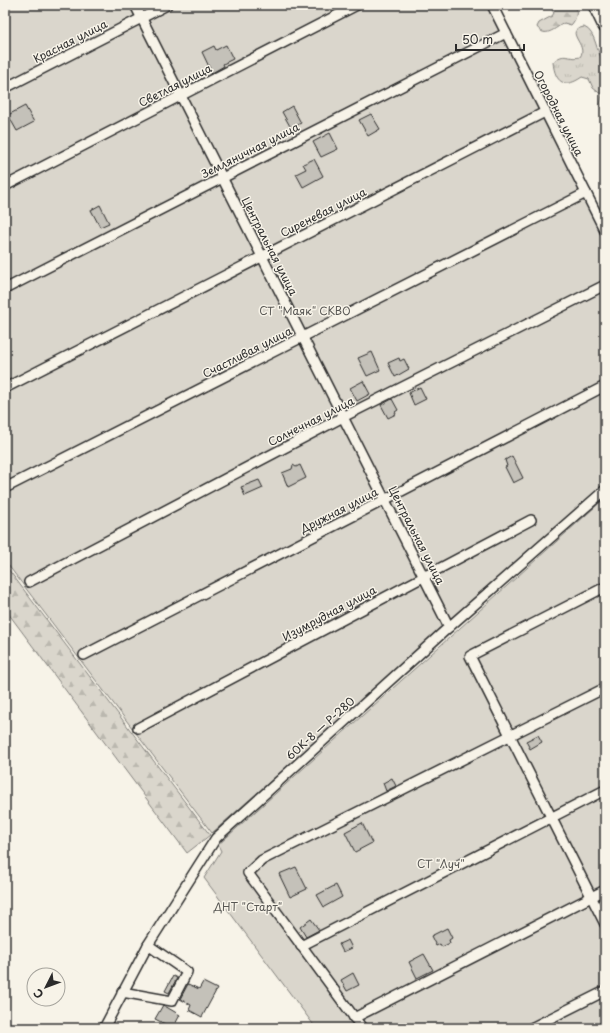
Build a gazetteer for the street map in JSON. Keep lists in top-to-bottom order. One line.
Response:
{"streets":{"street":["Красная улица","Светлая улица","Огородная улица","Земляничная улица","Сиреневая улица","Центральная улица","Счастливая улица","Солнечная улица","Дружная улица","Изумрудная улица","60К-8 — Р-280"]},"crossings":[["Красная улица","Центральная улица"],["Светлая улица","Центральная улица"],["Огородная улица","Земляничная улица"],["Огородная улица","Сиреневая улица"],["Огородная улица","Счастливая улица"],["Земляничная улица","Центральная улица"],["Сиреневая улица","Центральная улица"],["Центральная улица","Счастливая улица"],["Центральная улица","Солнечная улица"],["Центральная улица","Дружная улица"],["Центральная улица","Изумрудная улица"],["Центральная улица","60К-8 — Р-280"]],"parks":["СТ \"Маяк\" СКВО","СТ \"Луч\"","ДНТ \"Старт\""],"scale_bar":"50 m","north":"bottom left"}
